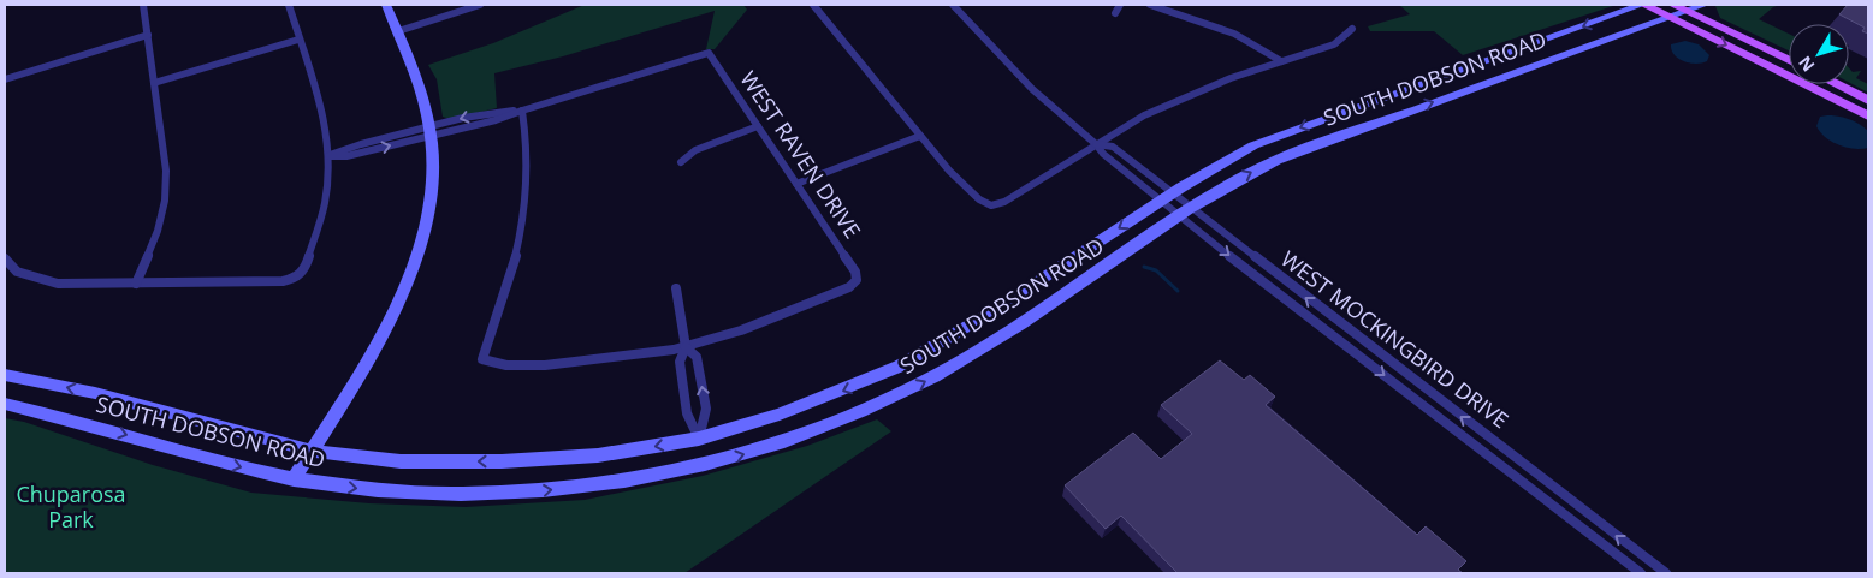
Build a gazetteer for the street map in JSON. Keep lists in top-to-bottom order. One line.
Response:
{"streets":{"main road":["SOUTH DOBSON ROAD"],"street":["WEST RAVEN DRIVE","WEST MOCKINGBIRD DRIVE"]},"crossings":[["SOUTH DOBSON ROAD","WEST MOCKINGBIRD DRIVE"]],"parks":["Chuparosa Park"],"north":"bottom left"}
